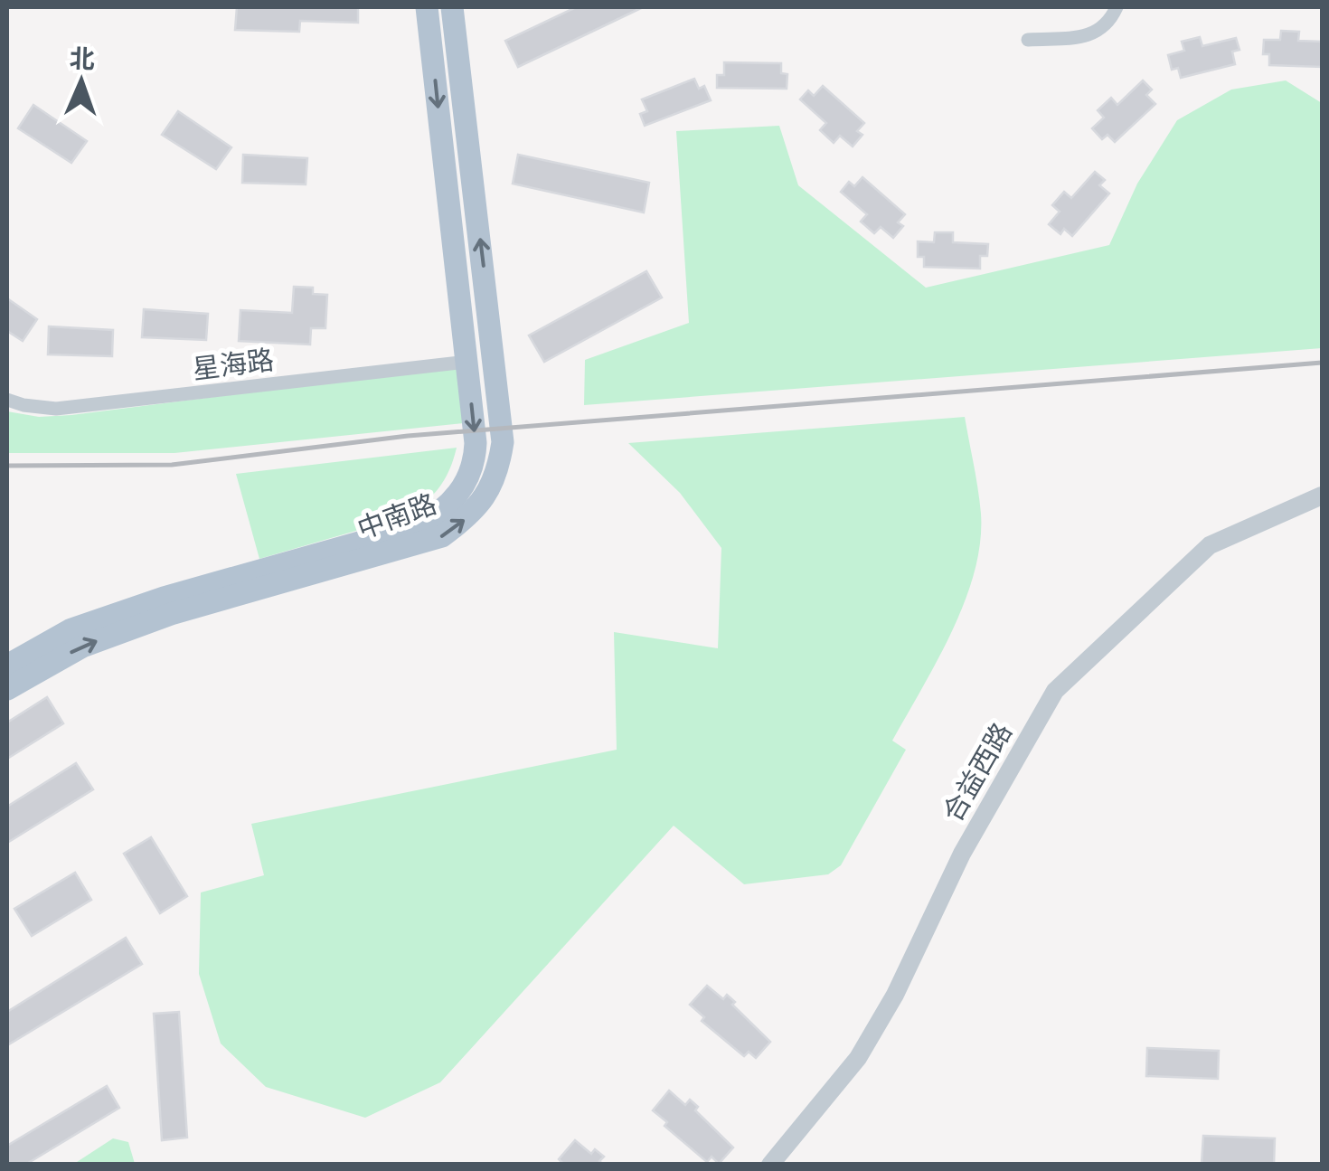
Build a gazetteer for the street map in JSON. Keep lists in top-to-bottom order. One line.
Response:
{"streets":{"main road":["中南路"],"street":["星海路","合益西路"]},"crossings":[["星海路","中南路"]],"north":"top"}
